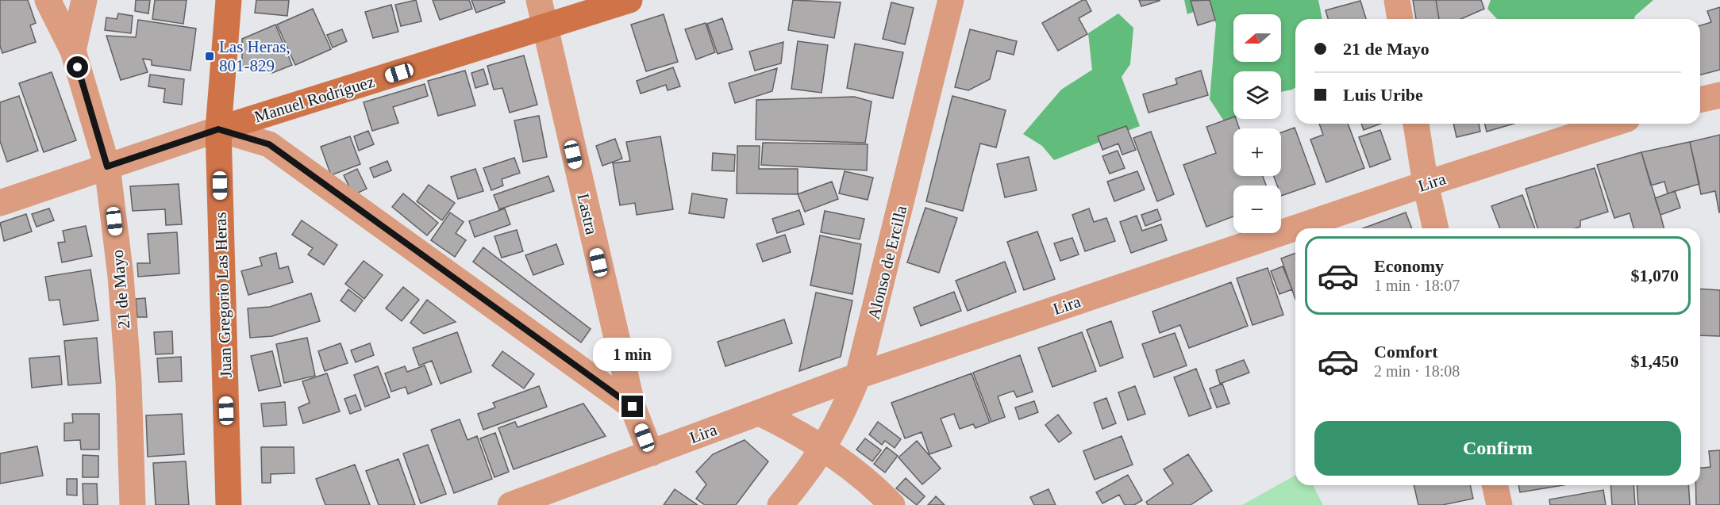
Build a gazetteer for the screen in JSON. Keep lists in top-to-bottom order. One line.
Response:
{"streets":{"main road":["Manuel Rodríguez","Juan Gregorio Las Heras"],"street":["Lira","Lastra","Alonso de Ercilla","21 de Mayo"]},"crossings":[["Manuel Rodríguez","Lastra"],["Manuel Rodríguez","21 de Mayo"],["Manuel Rodríguez","Juan Gregorio Las Heras"],["Lira","Lastra"],["Lira","Alonso de Ercilla"]],"places":{"transit":["Las Heras, 801-829"]},"north":"left","page":{"map_buttons":["+","−"],"banner":["21 de Mayo","Luis Uribe"],"list":[{"name":"Economy","note":"1 min · 18:07","value":"$1,070"},{"name":"Comfort","note":"2 min · 18:08","value":"$1,450"}],"bubble":"1 min","buttons":"Confirm"}}
